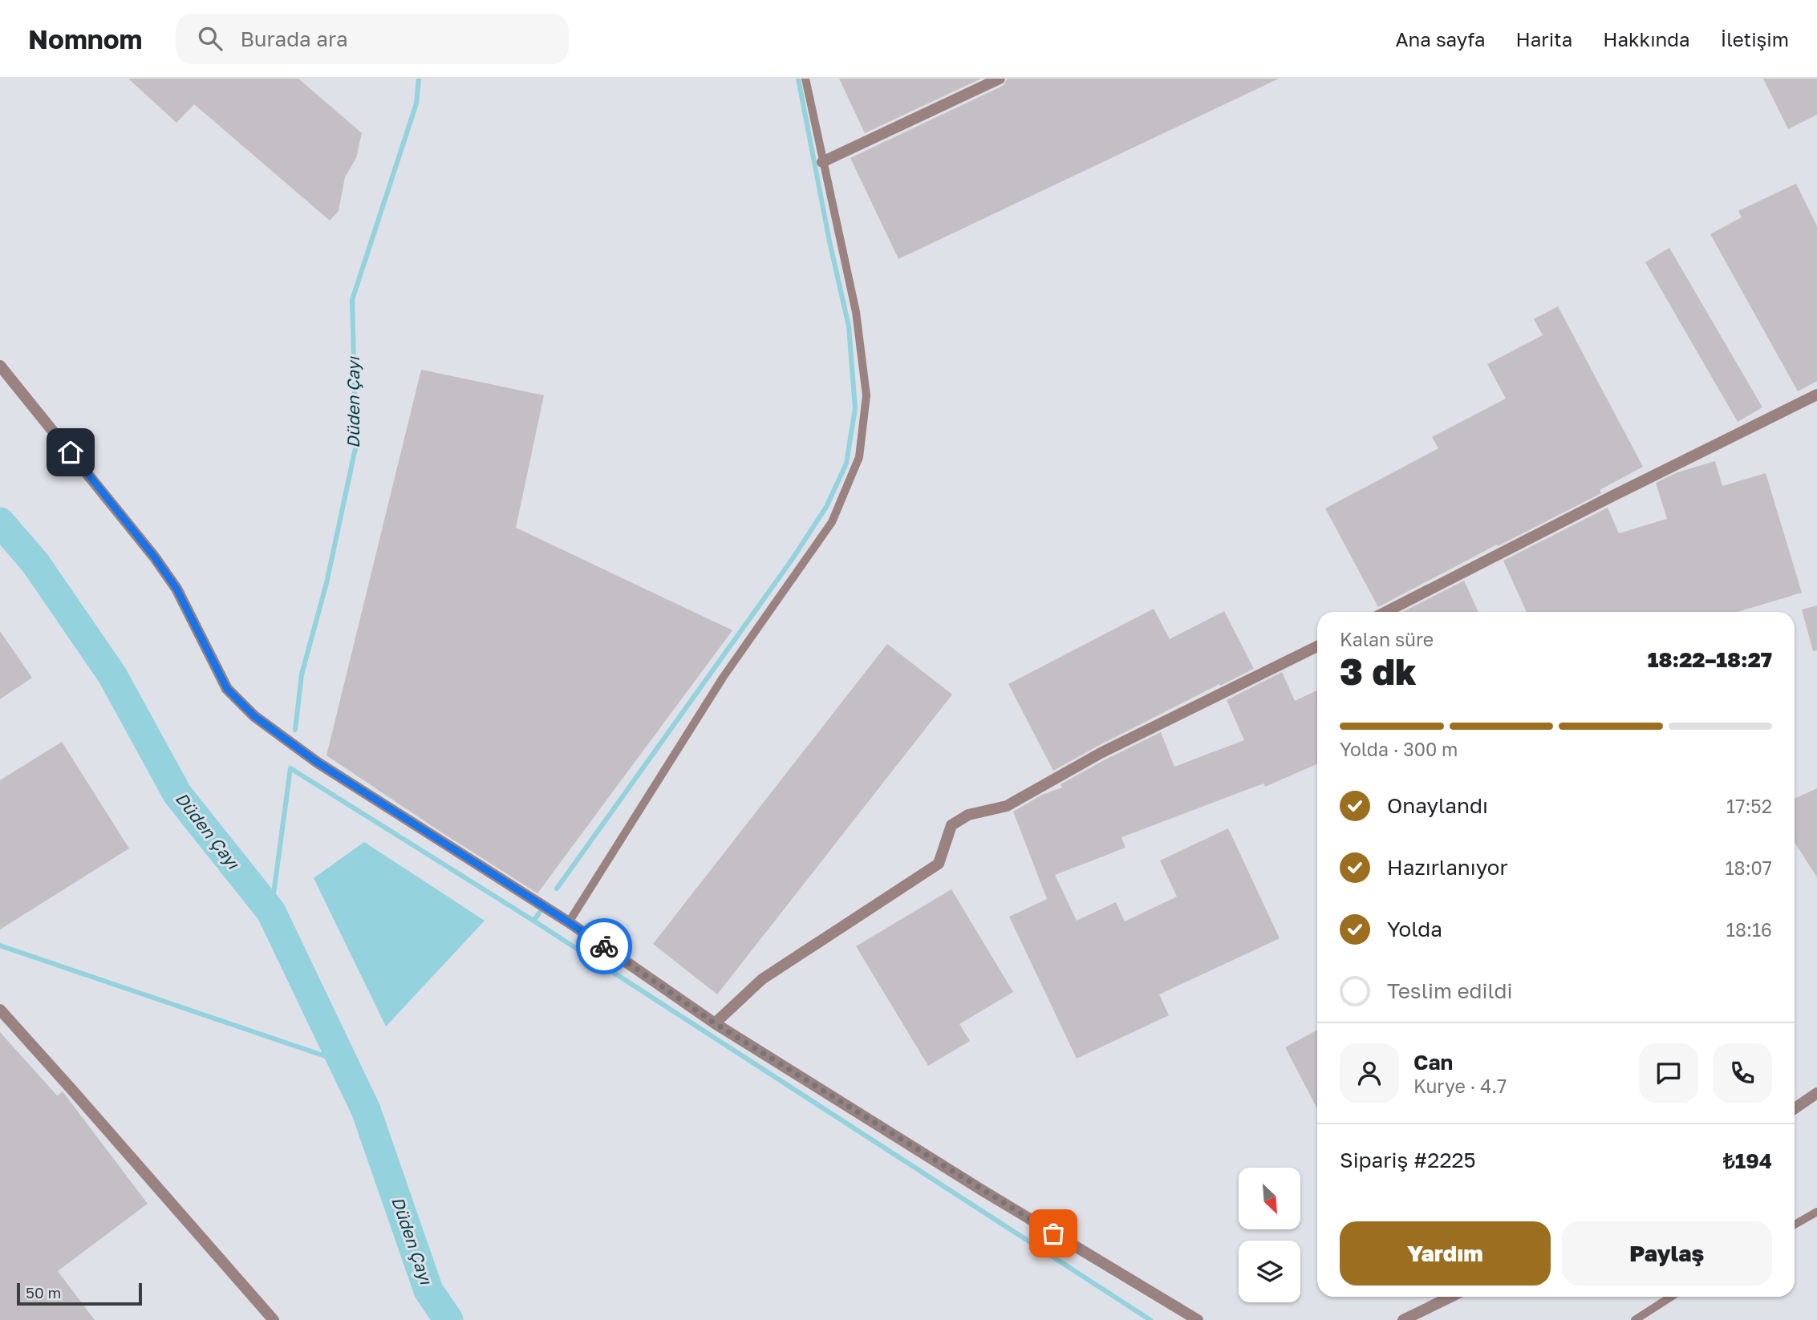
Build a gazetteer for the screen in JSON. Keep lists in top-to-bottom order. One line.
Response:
{"water":["Düden Çayı"],"scale_bar":"50 m","north":"bottom right","page":{"header":"Nomnom","search":"Burada ara","nav":["Ana sayfa","Harita","Hakkında","İletişim"],"heading":["3 dk","Kalan süre","18:22–18:27"],"panel":["Can","Kurye · 4.7","Sipariş #2225","₺194"],"bar":"Yolda · 300 m","list":[["Onaylandı","17:52"],["Hazırlanıyor","18:07"],["Yolda","18:16"],"Teslim edildi"],"buttons":["Yardım","Paylaş"],"scale":"50 m"}}
